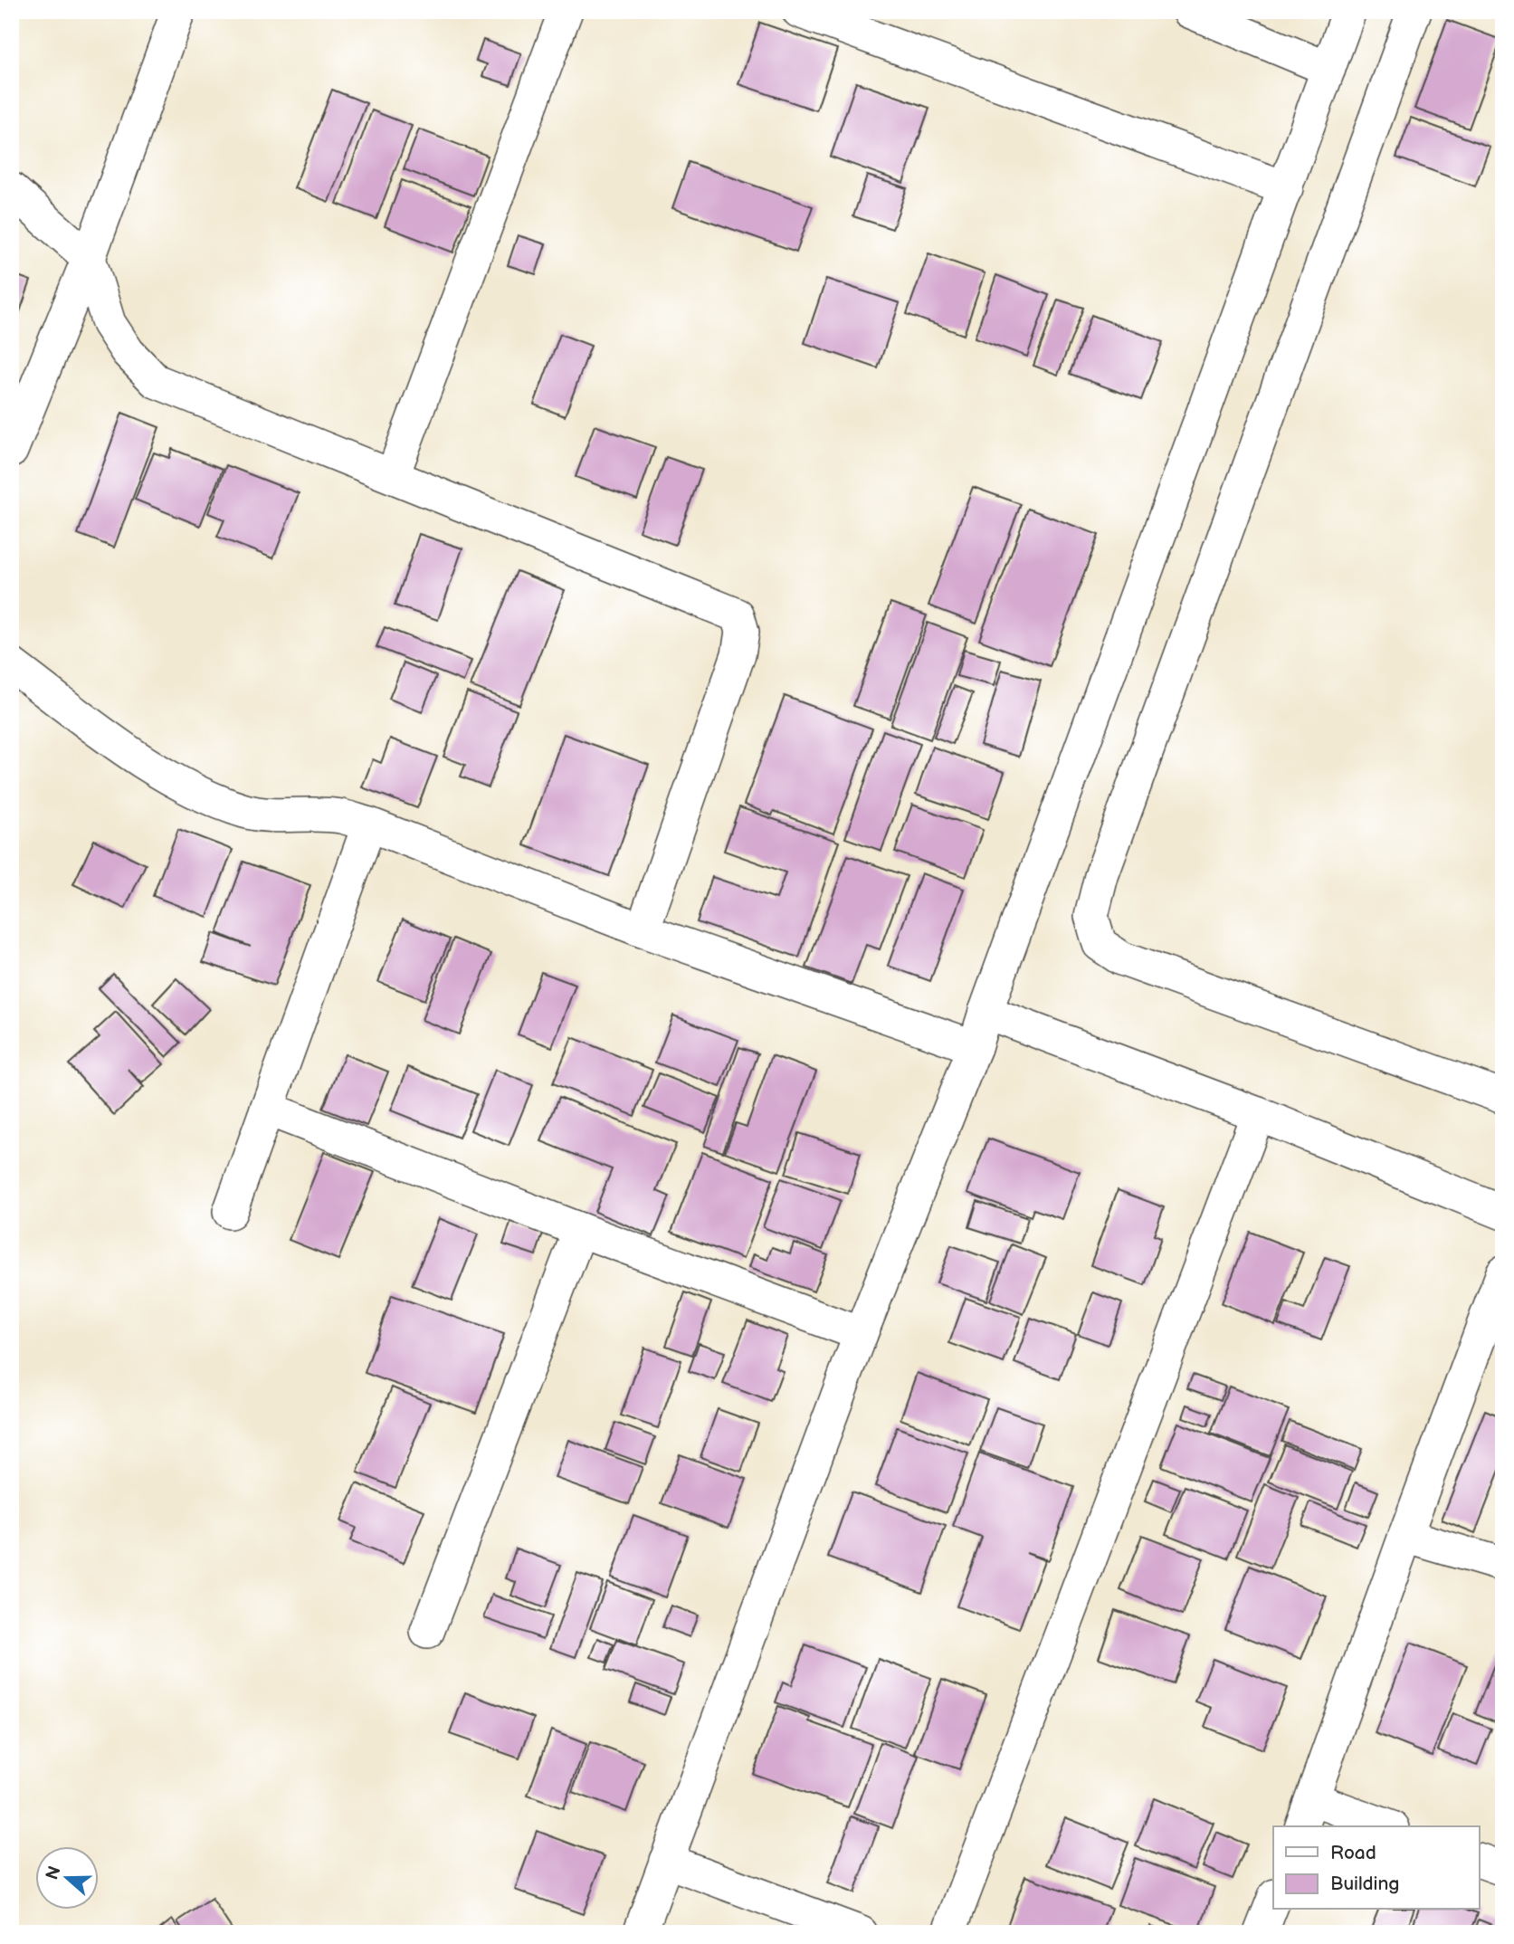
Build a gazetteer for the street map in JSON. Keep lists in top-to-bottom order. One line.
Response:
{"legend":["Road","Building"],"north":"left"}
